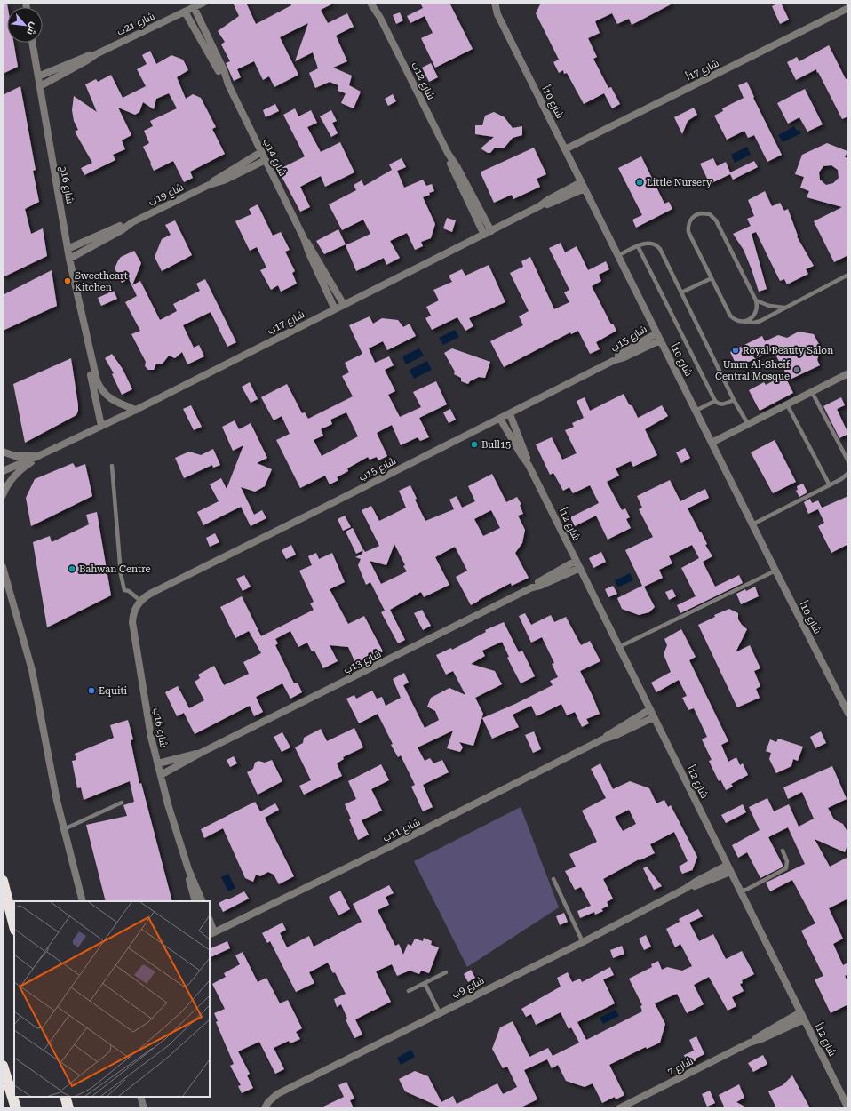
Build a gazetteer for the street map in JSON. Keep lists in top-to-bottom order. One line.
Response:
{"streets":{"street":["شارع 21ب","شارع 17أ","شارع 12ب","شارع 10أ","شارع 14ب","شارع 16ج","شاع 19ب","شارع 17ب","شارع 15ب","شارع 12أ","شارع 13ب","شارع 16ب","شارع 11ب","شارع 9ب","شارع 7"]},"crossings":[["شارع 21ب","شارع 14ب"],["شارع 21ب","شارع 16ج"],["شارع 17أ","شارع 10أ"],["شارع 12ب","شارع 17ب"],["شارع 10أ","شارع 17ب"],["شارع 10أ","شارع 15ب"],["شارع 14ب","شاع 19ب"],["شارع 14ب","شارع 17ب"],["شارع 16ج","شاع 19ب"],["شارع 16ج","شارع 17ب"],["شارع 15ب","شارع 12أ"],["شارع 15ب","شارع 16ب"],["شارع 12أ","شارع 13ب"],["شارع 12أ","شارع 11ب"],["شارع 12أ","شارع 9ب"],["شارع 12أ","شارع 7"],["شارع 13ب","شارع 16ب"]],"places":["Little Nursery","Sweetheart Kitchen","Royal Beauty Salon","Umm Al-Sheif Central Mosque","Bull15","Bahwan Centre","Equiti"],"north":"bottom right"}
